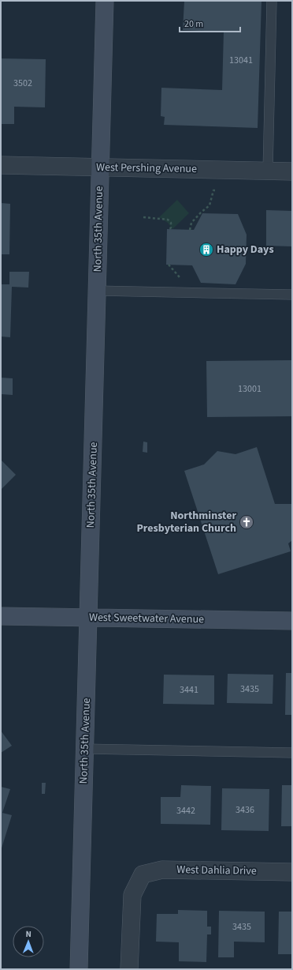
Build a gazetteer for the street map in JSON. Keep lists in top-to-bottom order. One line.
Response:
{"streets":{"main road":["North 35th Avenue","West Sweetwater Avenue"],"street":["West Pershing Avenue","West Dahlia Drive"]},"crossings":[["West Pershing Avenue","North 35th Avenue"],["North 35th Avenue","West Sweetwater Avenue"]],"places":{"building":["Happy Days"],"church":["Northminster Presbyterian Church"]},"house_numbers":["13041","3502","13001","3435","3441","3436","3442","3435"],"scale_bar":"20 m","north":"top"}
